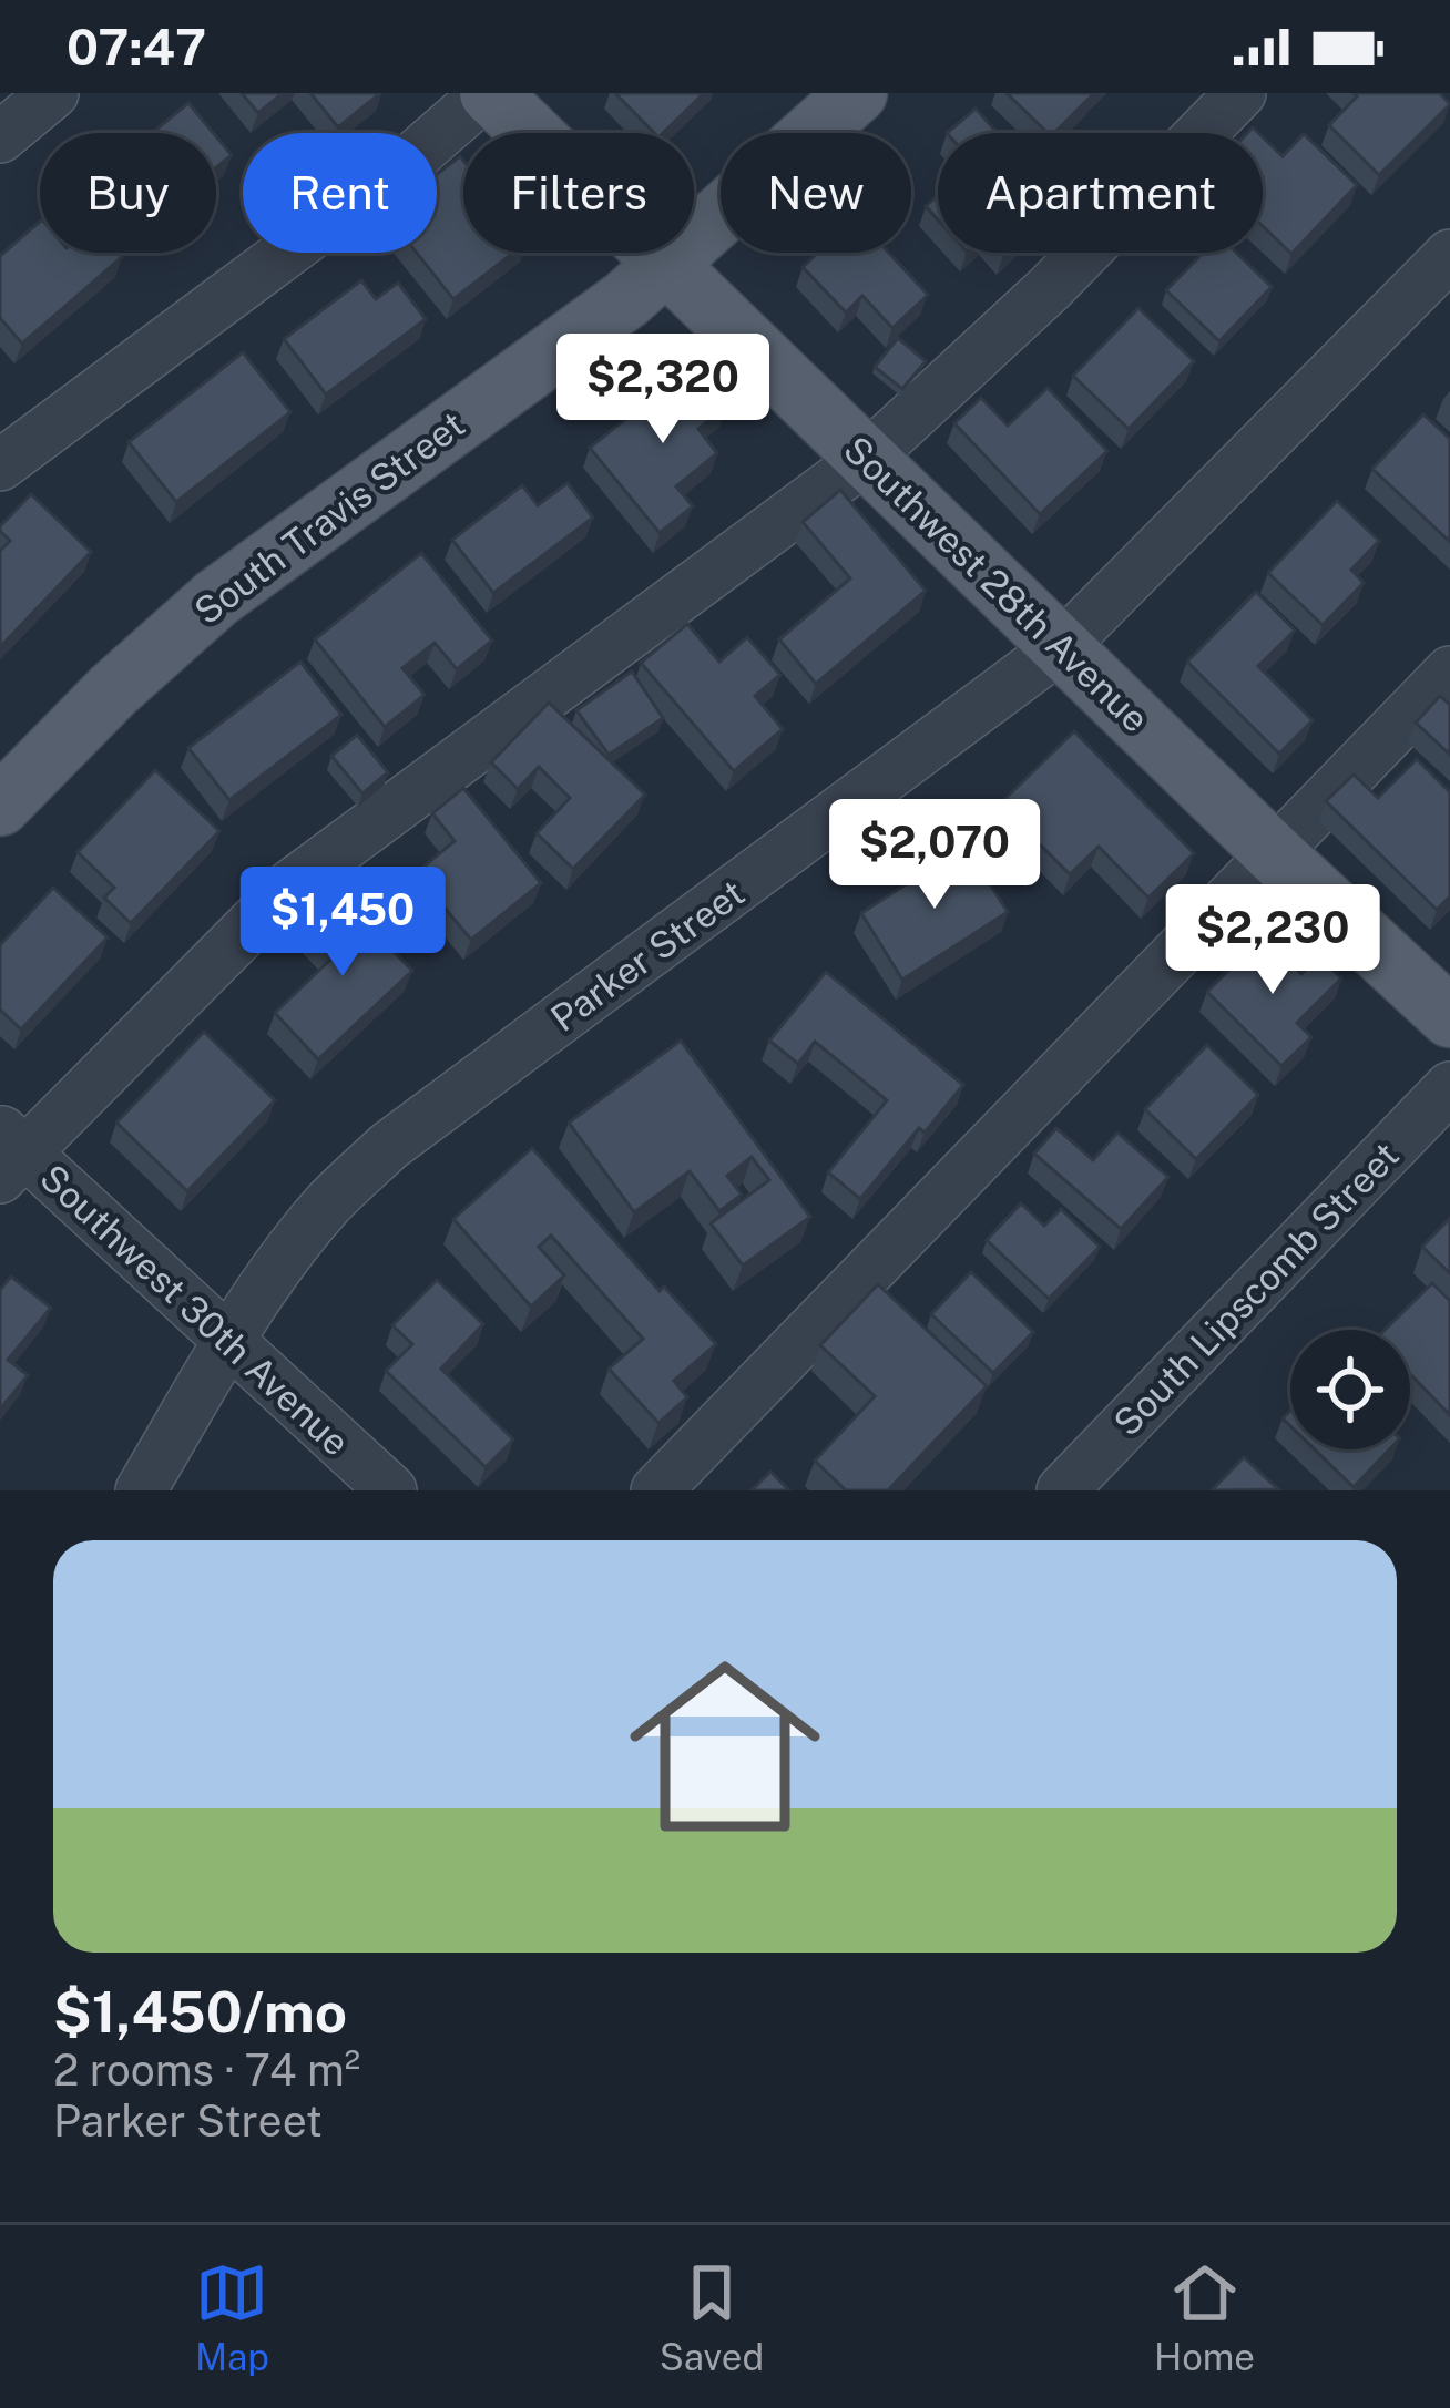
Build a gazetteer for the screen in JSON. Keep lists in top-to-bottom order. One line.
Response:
{"streets":{"main road":["South Travis Street","Southwest 28th Avenue"],"street":["Parker Street","South Lipscomb Street","Southwest 30th Avenue"]},"crossings":[["South Travis Street","Southwest 28th Avenue"],["Southwest 28th Avenue","Parker Street"],["Parker Street","Southwest 30th Avenue"]],"page":{"status":"07:47","chip":["Buy","Rent","Filters","New","Apartment"],"price":["$2,320","$2,070","$1,450","$2,230"],"list":[{"name":"$1,450/mo","note":"2 rooms · 74 m² · Parker Street"}],"tabs":["Map","Saved","Home"]}}
